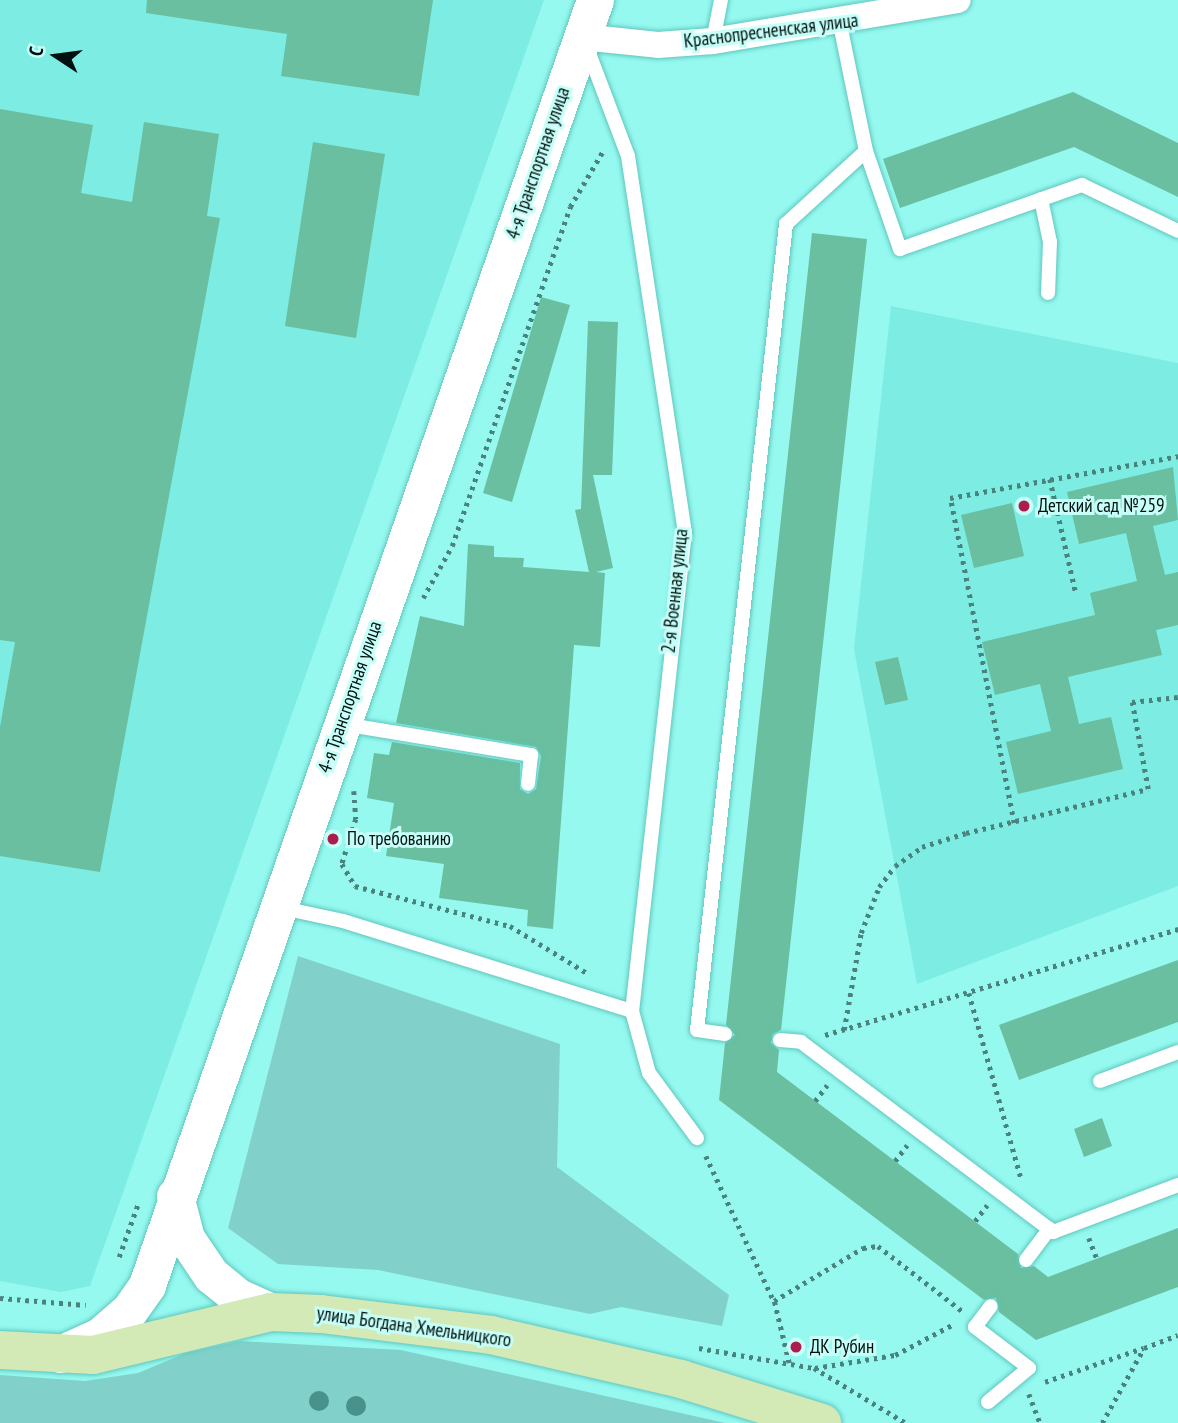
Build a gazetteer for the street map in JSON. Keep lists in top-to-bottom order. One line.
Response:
{"streets":{"main road":["4-я Транспортная улица","улица Богдана Хмельницкого"],"street":["Краснопресненская улица"],"lane":["2-я Военная улица"]},"crossings":[["Краснопресненская улица","4-я Транспортная улица"],["Краснопресненская улица","2-я Военная улица"],["4-я Транспортная улица","2-я Военная улица"],["4-я Транспортная улица","улица Богдана Хмельницкого"]],"places":["Детский сад №259","По требованию","ДК Рубин"],"north":"left"}
